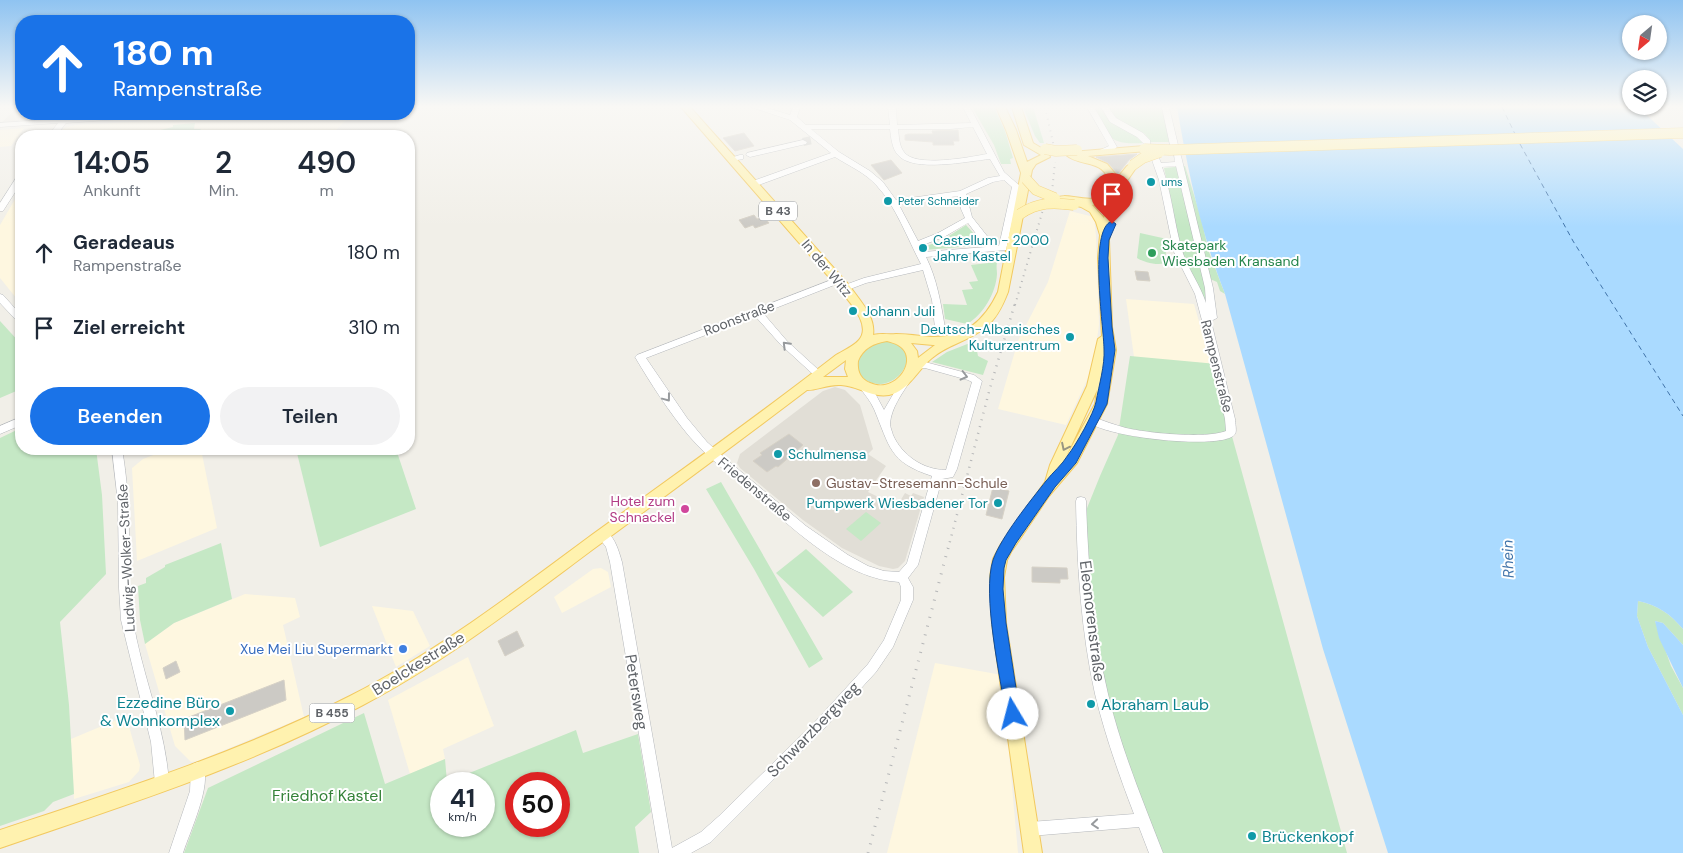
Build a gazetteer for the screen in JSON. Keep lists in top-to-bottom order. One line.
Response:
{"streets":{"main road":["B 43","In der Witz","Boelckestraße","B 455"],"street":["Roonstraße","Rampenstraße","Friedenstraße","Ludwig-Wolker-Straße","Eleonorenstraße","Petersweg","Schwarzbergweg"]},"crossings":[["In der Witz","Roonstraße"],["In der Witz","B 455"],["Roonstraße","Friedenstraße"],["Friedenstraße","Boelckestraße"],["Friedenstraße","Schwarzbergweg"],["Ludwig-Wolker-Straße","Boelckestraße"],["Boelckestraße","Petersweg"],["Boelckestraße","B 455"]],"water":["Rhein"],"parks":["Friedhof Kastel"],"places":["ums","Peter Schneider","Castellum - 2000 Jahre Kastel","Skatepark Wiesbaden Kransand","Johann Juli","Deutsch-Albanisches Kulturzentrum","Schulmensa","Gustav-Stresemann-Schule","Pumpwerk Wiesbadener Tor","Hotel zum Schnackel","Xue Mei Liu Supermarkt","Abraham Laub","Ezzedine Büro & Wohnkomplex","Brückenkopf"],"north":"bottom left","page":{"turn":["180 m","Rampenstraße"],"eta":["14:05","Ankunft","2","Min.","490","m"],"list":[{"name":"Geradeaus","note":"Rampenstraße","value":"180 m"},{"name":"Ziel erreicht","value":"310 m"}],"buttons":["Beenden","Teilen"],"speed":"41 km/h","limit":"50"}}
